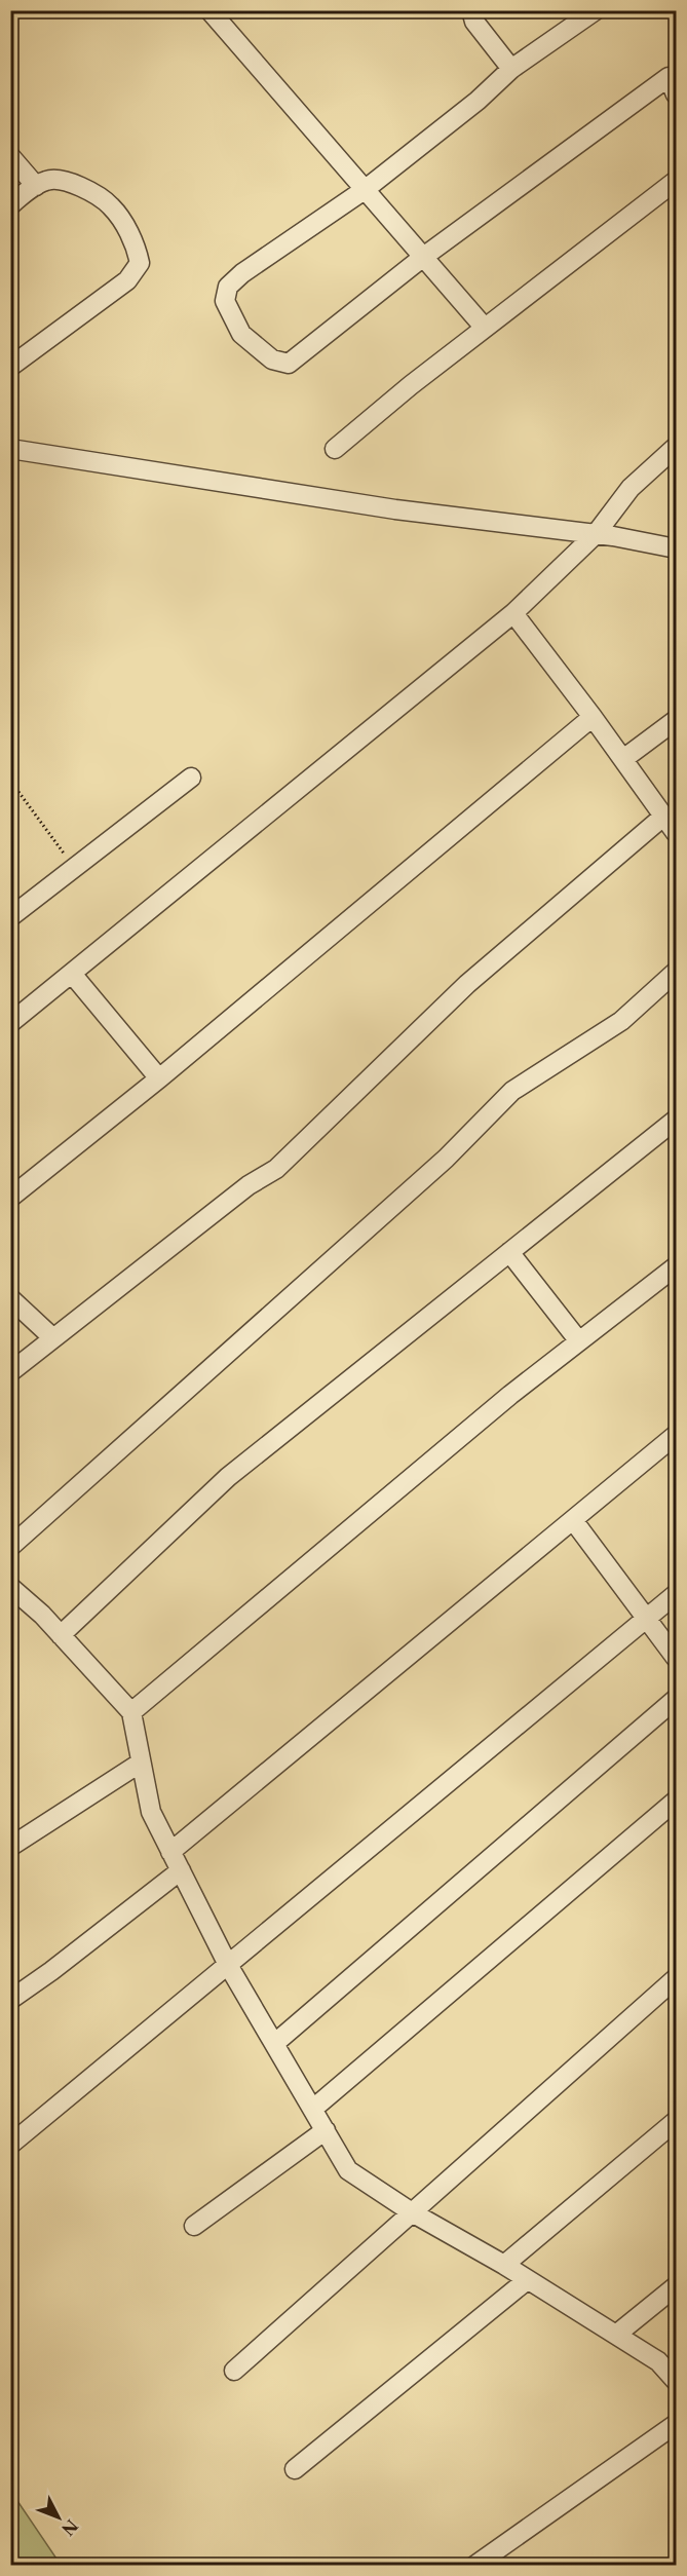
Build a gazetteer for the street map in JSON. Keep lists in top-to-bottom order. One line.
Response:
{"north":"bottom right"}
